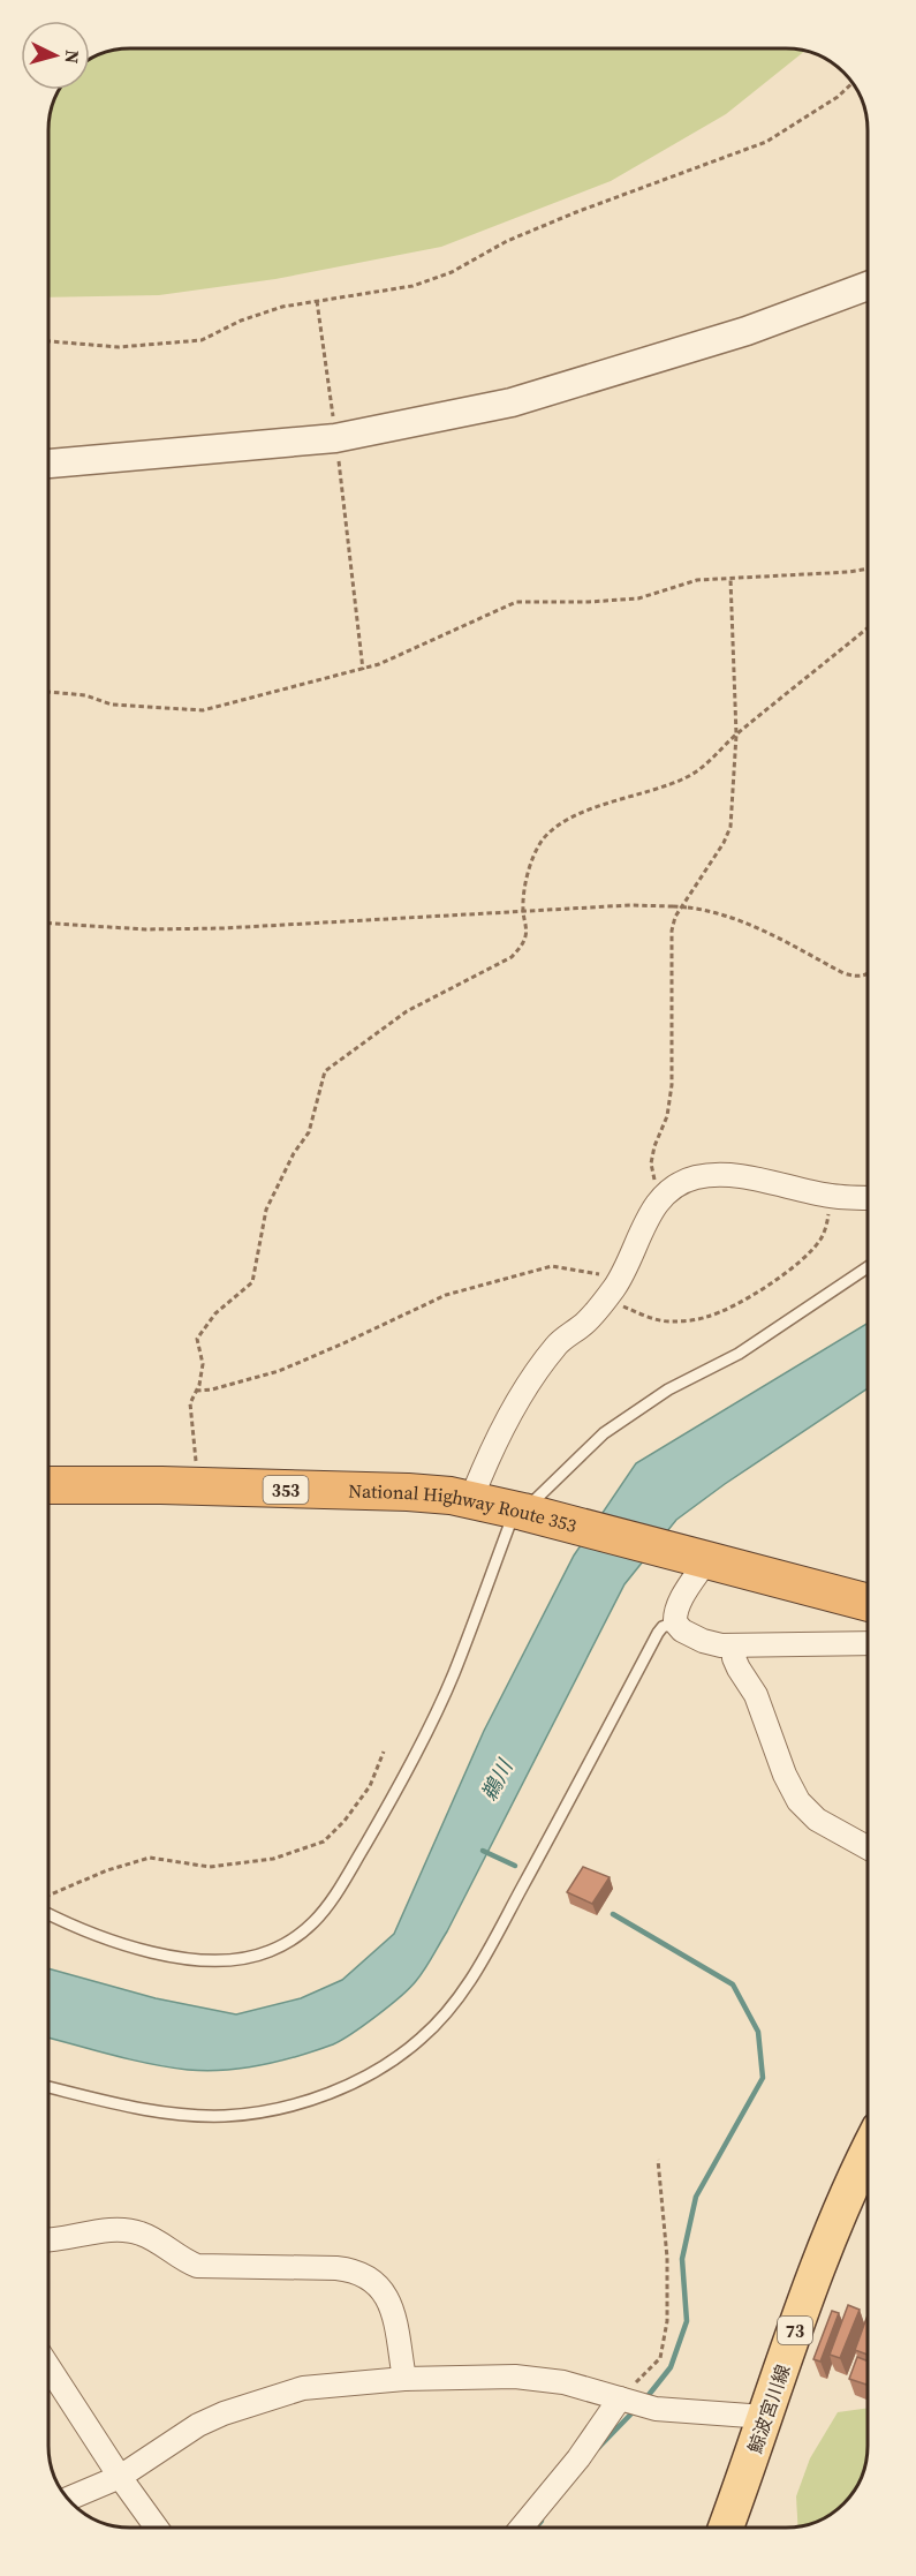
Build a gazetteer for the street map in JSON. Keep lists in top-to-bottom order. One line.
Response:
{"streets":{"highway":["353","National Highway Route 353"],"main road":["73","鯨波宮川線"]},"water":["鵜川"],"north":"right"}
